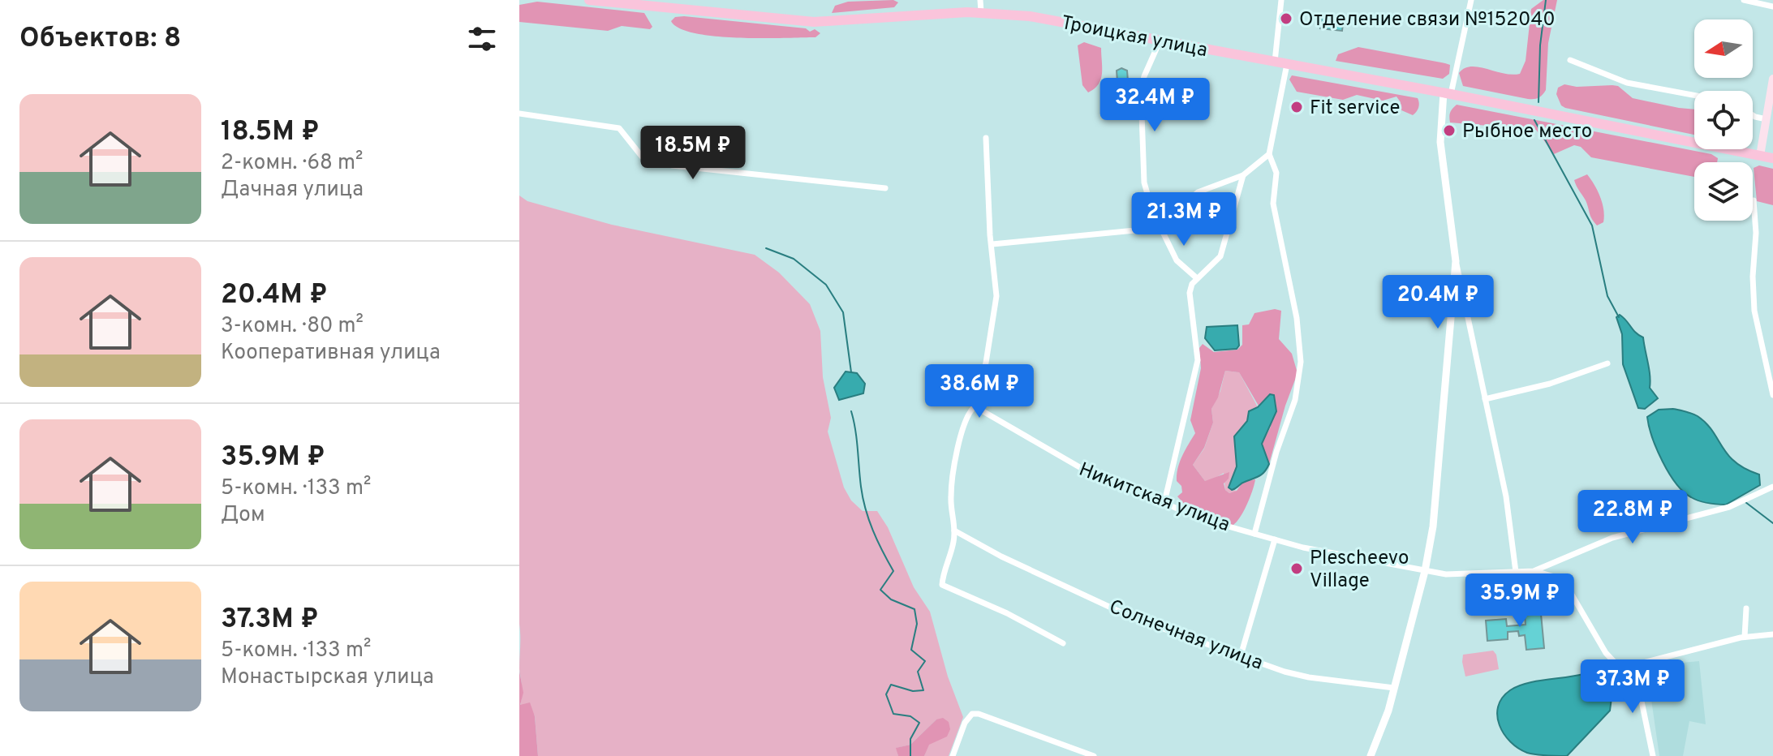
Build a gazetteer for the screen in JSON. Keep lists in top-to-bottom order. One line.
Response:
{"streets":{"main road":["Троицкая улица"],"street":["Никитская улица","Солнечная улица"]},"places":["Отделение связи №152040","Fit service","Рыбное место","Plescheevo Village"],"north":"left","page":{"heading":"Объектов: 8","list":[{"name":"18.5M ₽","note":"2-комн. · 68 m² · Дачная улица"},{"name":"20.4M ₽","note":"3-комн. · 80 m² · Кооперативная улица"},{"name":"35.9M ₽","note":"5-комн. · 133 m² · Дом"},{"name":"37.3M ₽","note":"5-комн. · 133 m² · Монастырская улица"}],"price":["32.4M ₽","18.5M ₽","21.3M ₽","20.4M ₽","38.6M ₽","22.8M ₽","35.9M ₽","37.3M ₽"]}}
